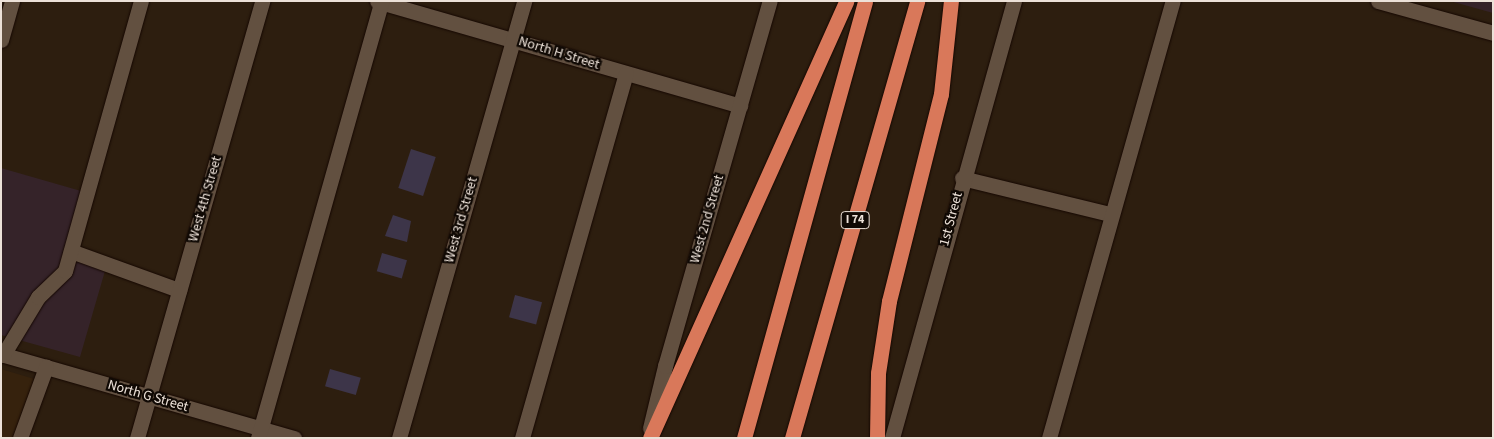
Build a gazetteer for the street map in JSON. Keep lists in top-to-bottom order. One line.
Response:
{"streets":{"highway":["I 74"],"street":["North H Street","West 4th Street","West 2nd Street","1st Street","West 3rd Street","North G Street"]},"crossings":[["North H Street","West 2nd Street"],["North H Street","West 3rd Street"],["West 4th Street","North G Street"]]}
